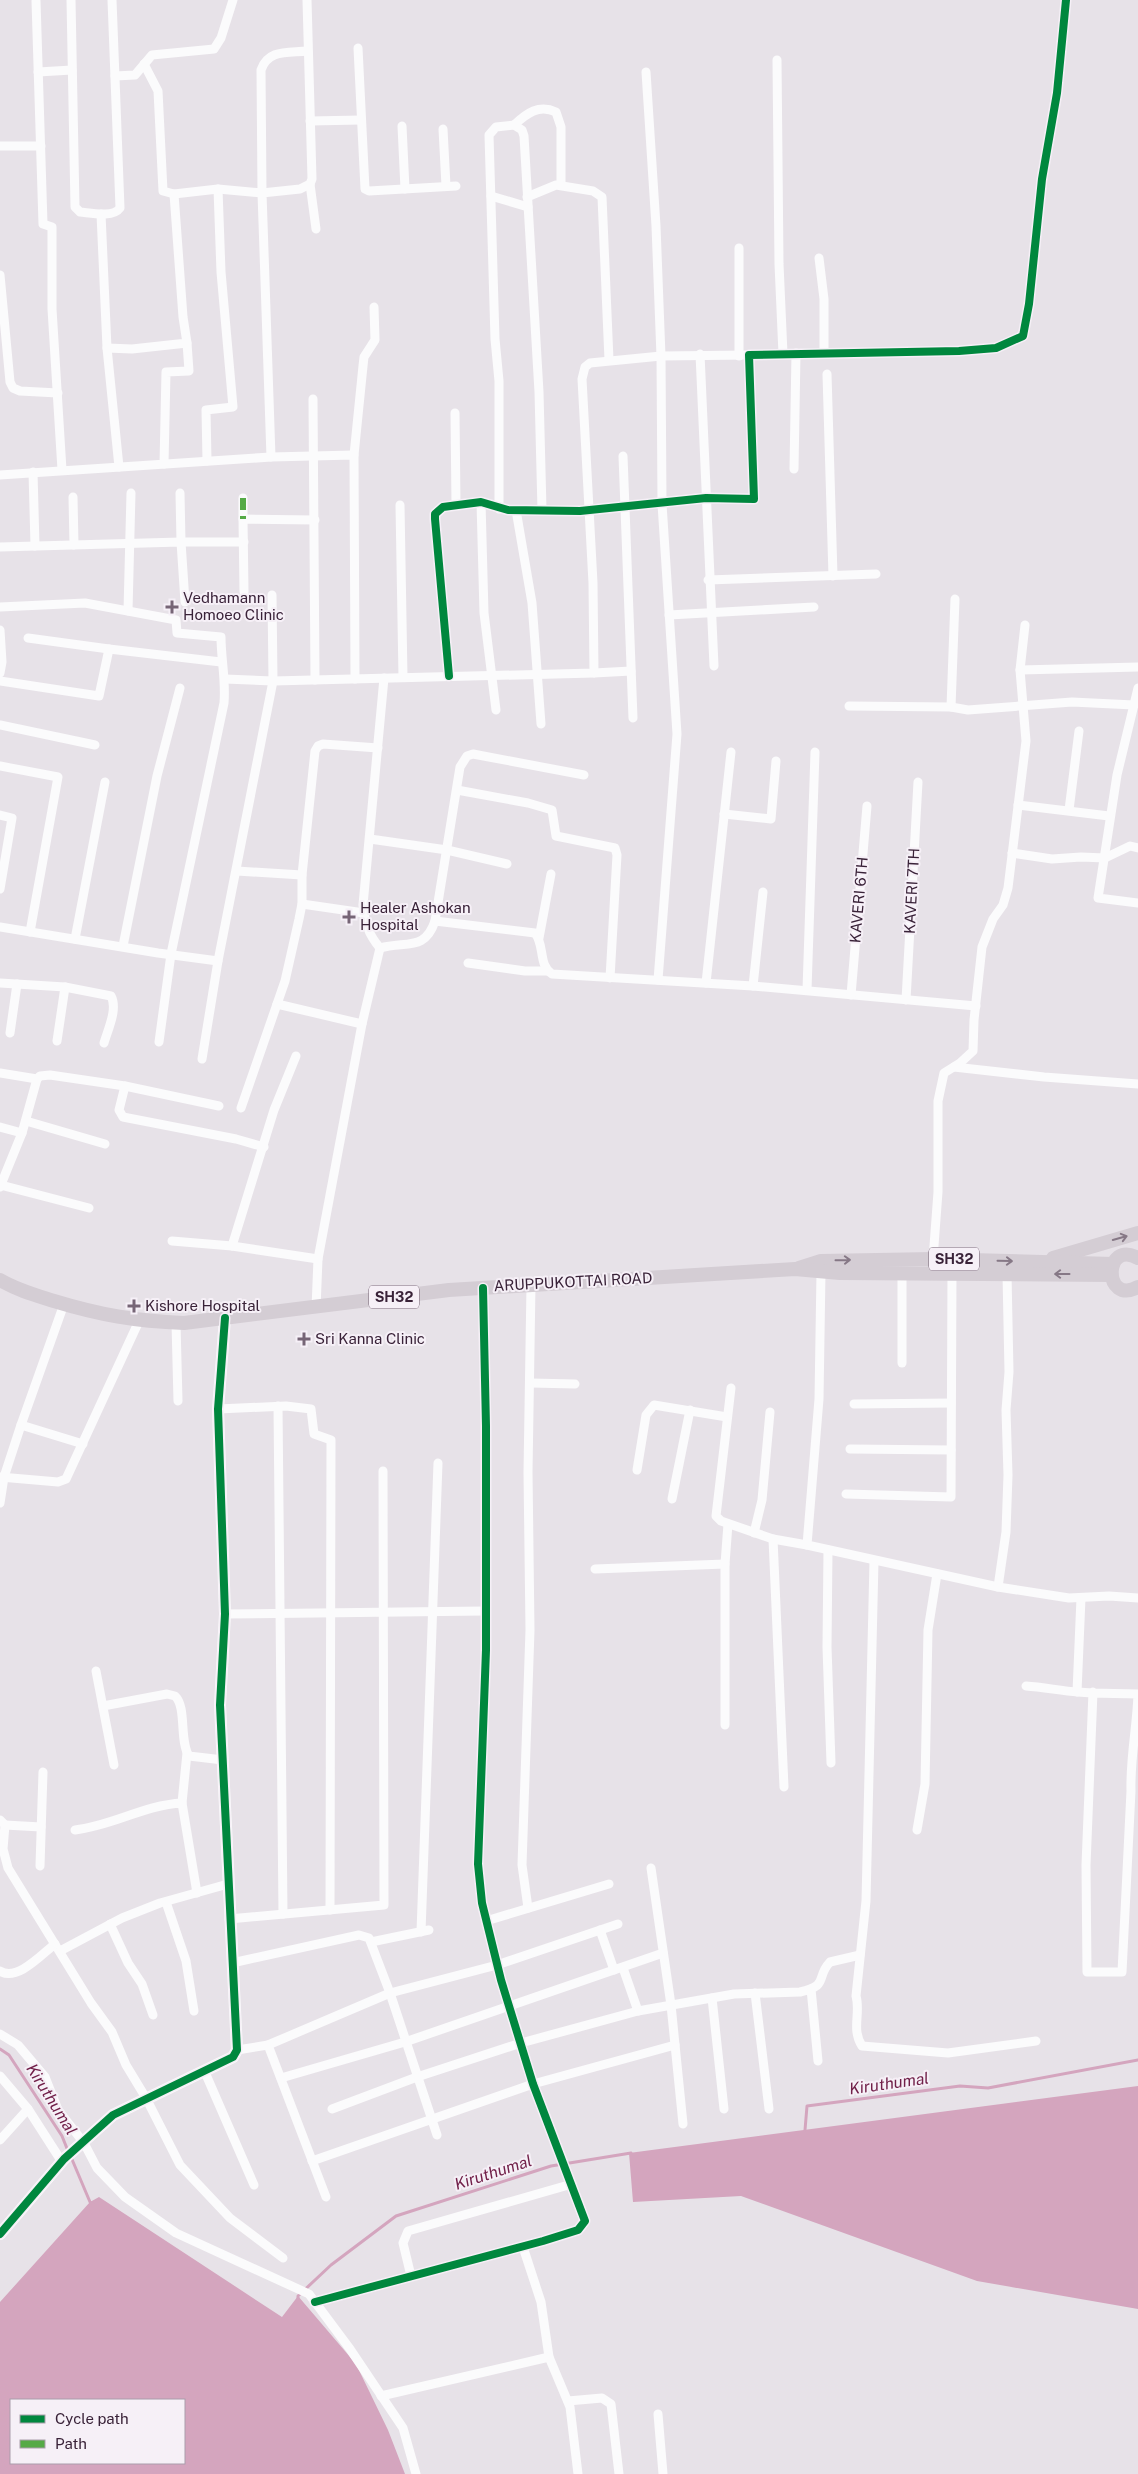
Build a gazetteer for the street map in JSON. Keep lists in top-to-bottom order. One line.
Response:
{"streets":{"main road":["SH32","ARUPPUKOTTAI ROAD"],"street":["KAVERI 7TH","KAVERI 6TH"]},"crossings":[["SH32","ARUPPUKOTTAI ROAD"]],"water":["Kiruthumal"],"places":{"health":["Vedhamann Homoeo Clinic","Healer Ashokan Hospital","Kishore Hospital","Sri Kanna Clinic"]},"legend":["Cycle path","Path"]}
